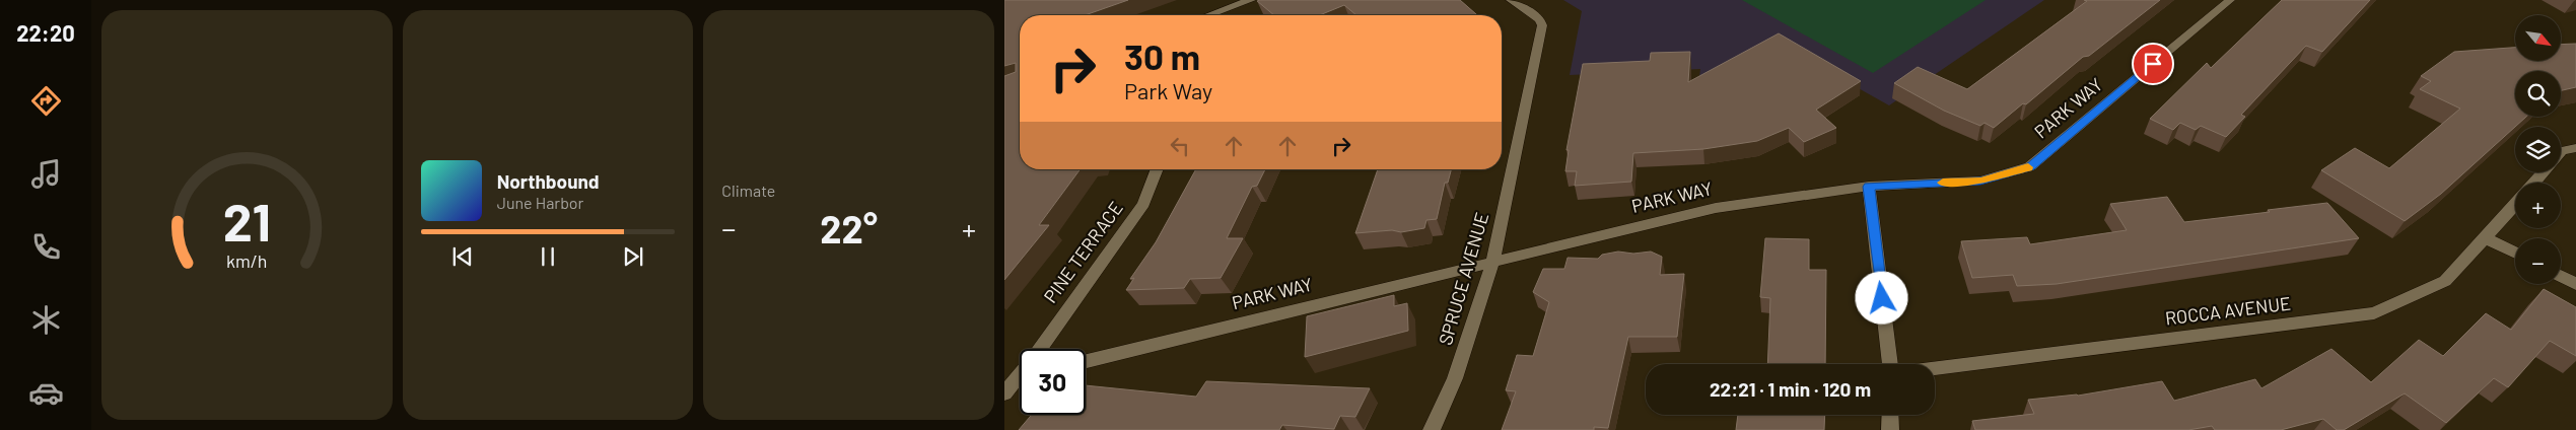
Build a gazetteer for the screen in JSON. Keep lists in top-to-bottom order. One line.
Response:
{"streets":{"street":["PARK WAY","PINE TERRACE","SPRUCE AVENUE","ROCCA AVENUE"]},"crossings":[["PARK WAY","SPRUCE AVENUE"]],"north":"bottom right","page":{"tabs":"22:20","tile":"Climate","map_buttons":["+","−"],"turn":["30 m","Park Way"],"song":["Northbound","June Harbor"],"heat":["−","22°","+"],"limit":"30","trip":"22:21 · 1 min · 120 m","gauge":["21","km/h"]}}
